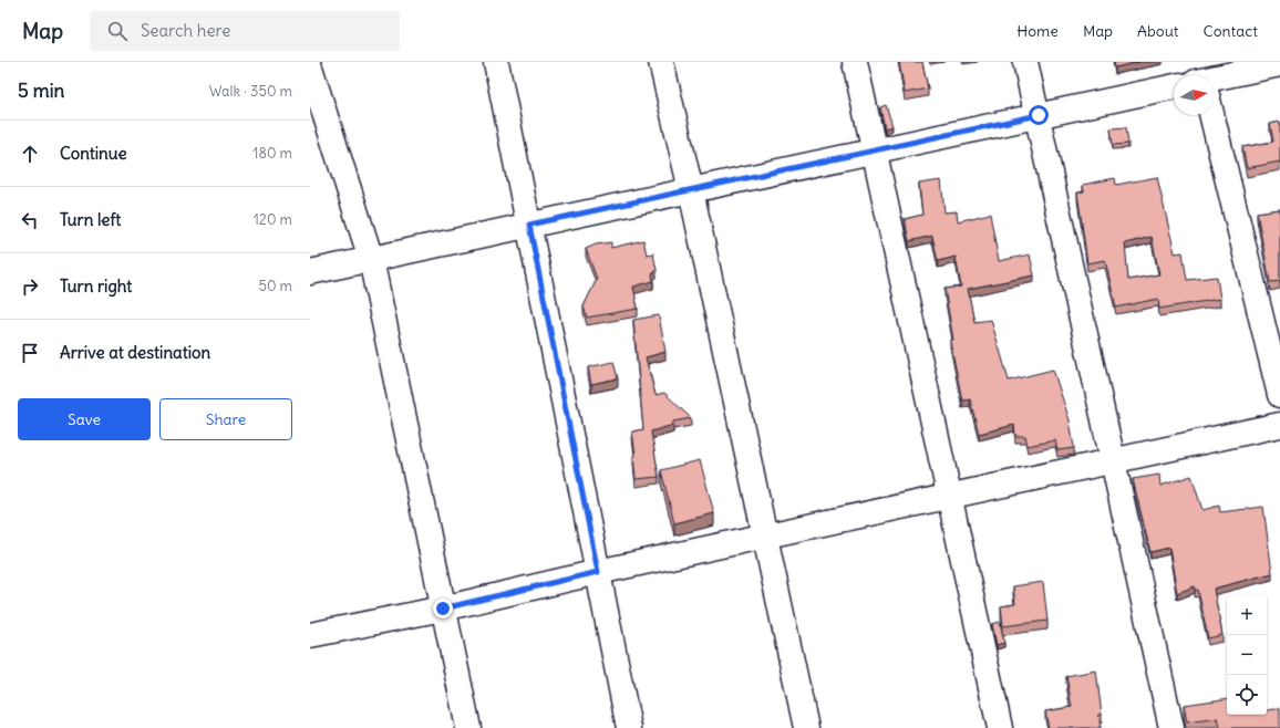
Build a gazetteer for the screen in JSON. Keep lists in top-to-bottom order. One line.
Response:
{"north":"right","page":{"header":"Map","search":"Search here","nav":["Home","Map","About","Contact"],"heading":["5 min","Walk · 350 m"],"list":[["Continue","180 m"],["Turn left","120 m"],["Turn right","50 m"],"Arrive at destination"],"buttons":["Save","Share"],"map_buttons":["+","−"]}}
